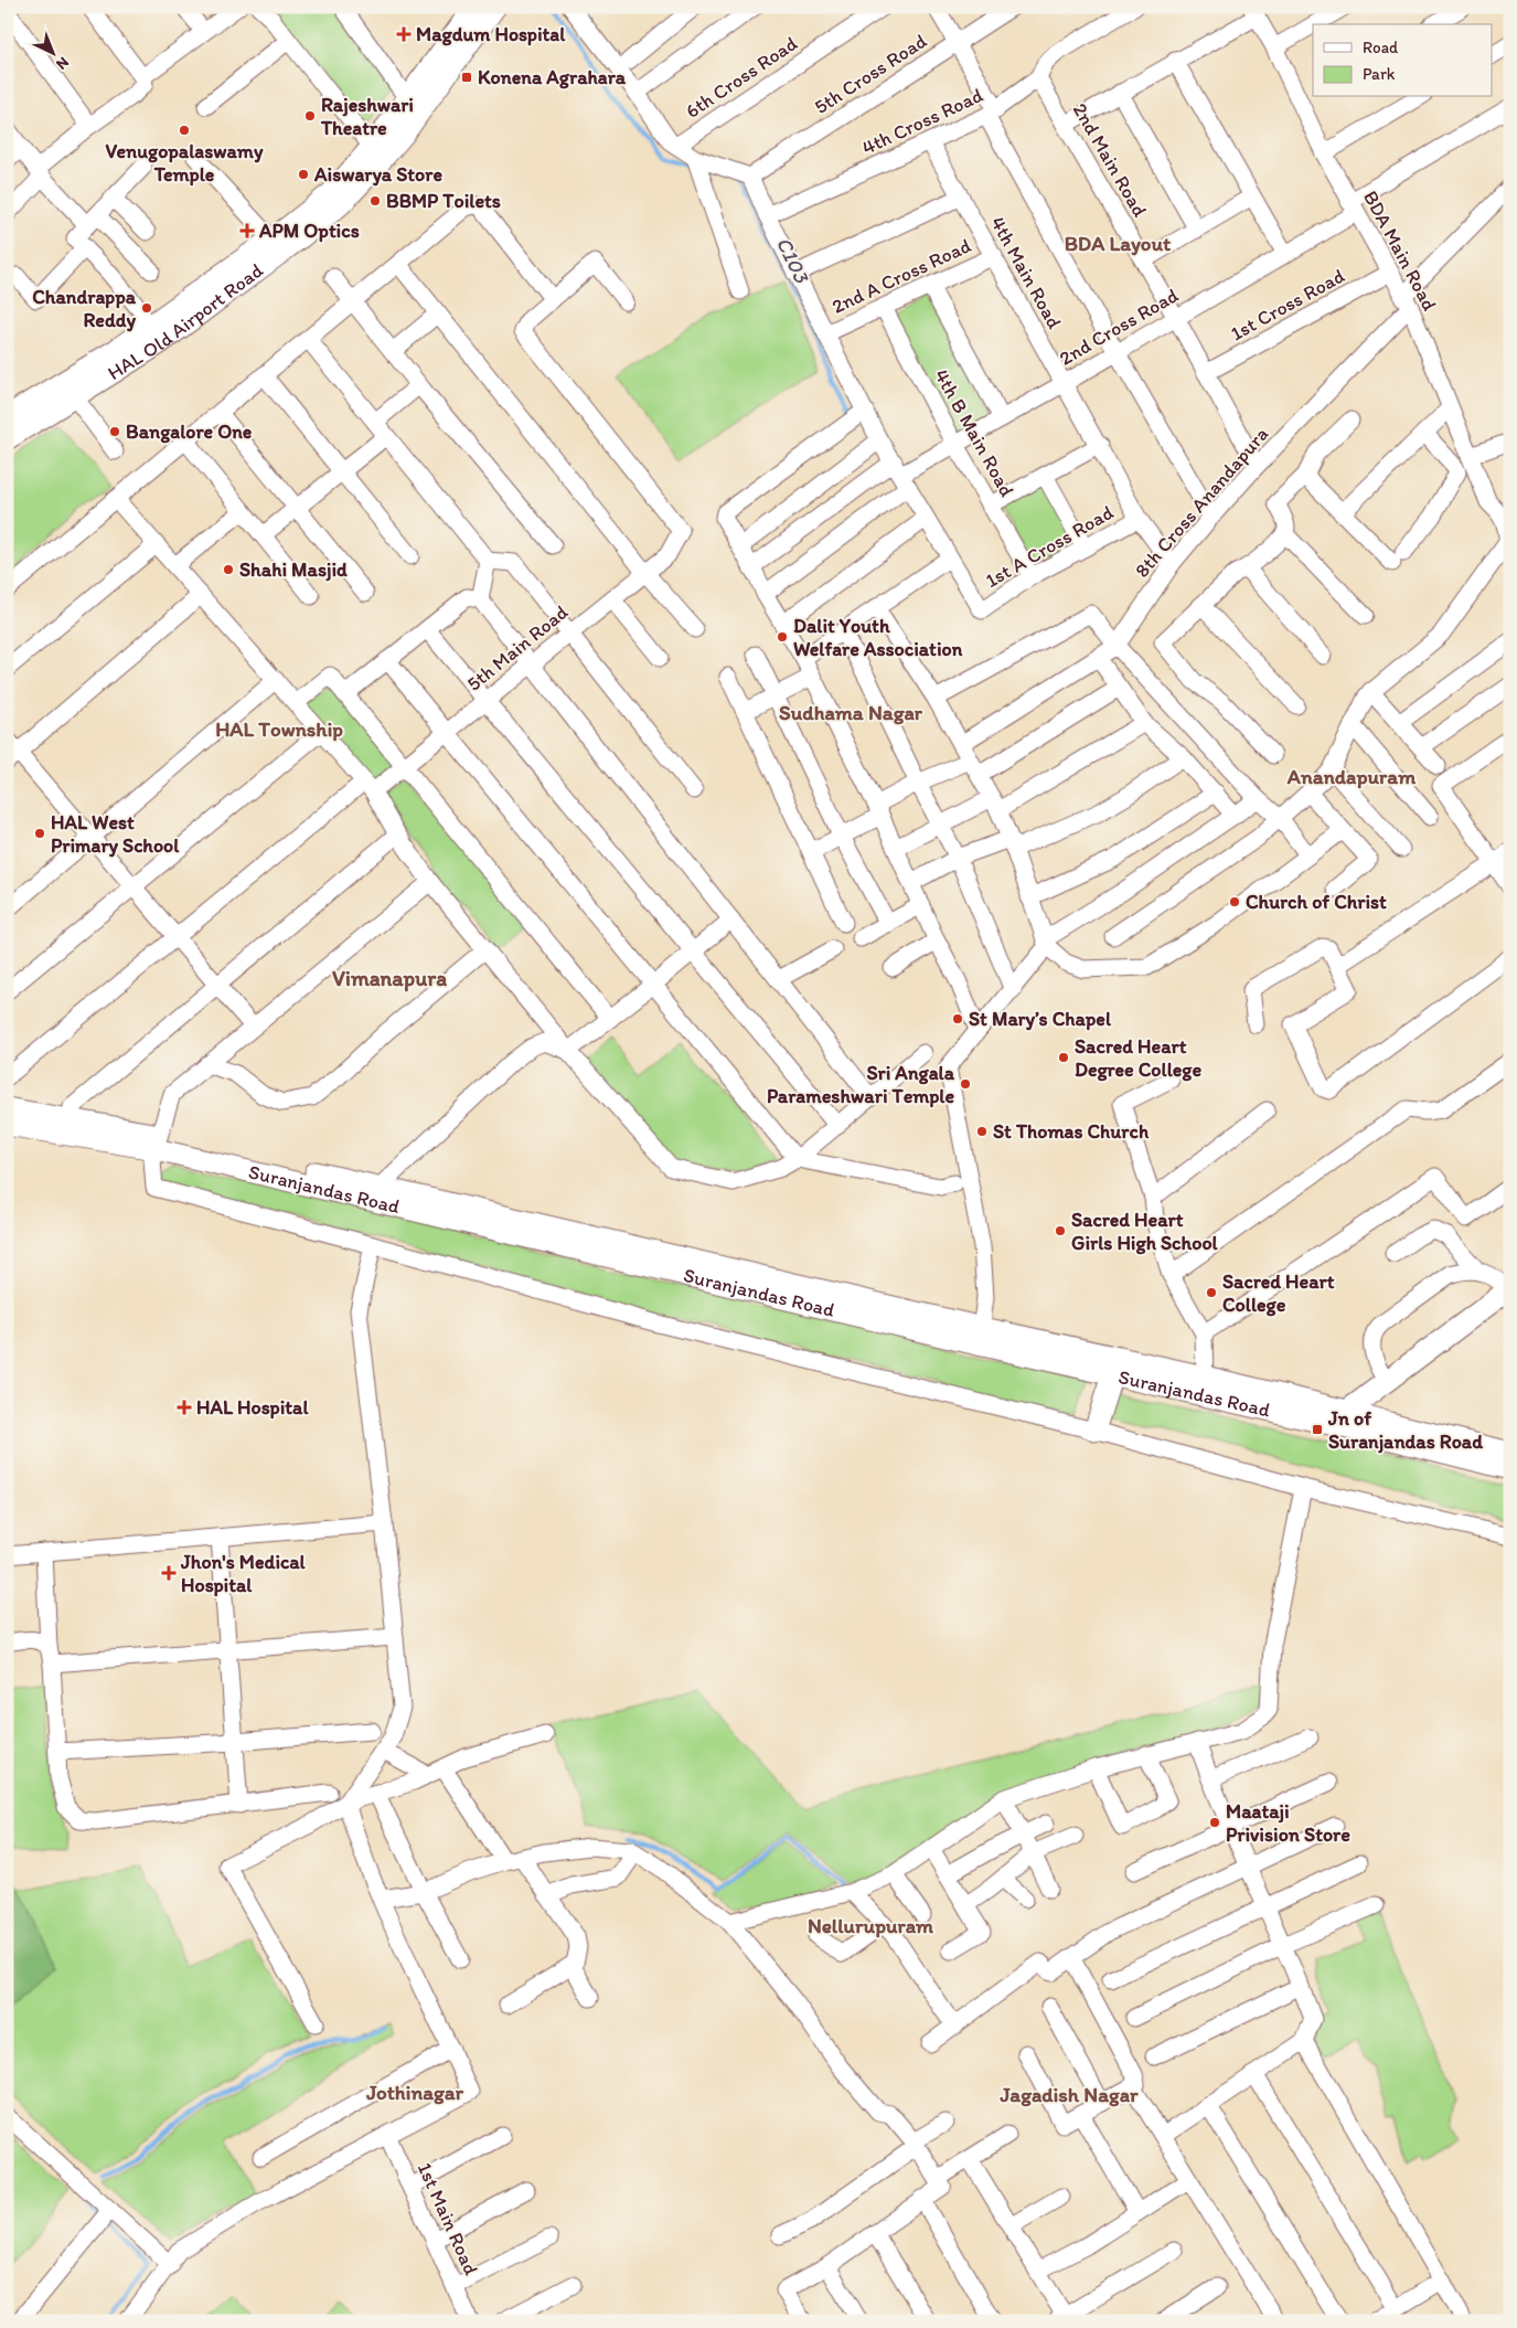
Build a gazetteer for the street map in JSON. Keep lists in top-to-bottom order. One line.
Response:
{"streets":{"main road":["HAL Old Airport Road","Suranjandas Road"],"street":["5th Cross Road","6th Cross Road","4th Cross Road","2nd Main Road","BDA Main Road","4th Main Road","2nd A Cross Road","1st Cross Road","2nd Cross Road","4th B Main Road","8th Cross Anandapura","1st A Cross Road","5th Main Road","1st Main Road"]},"crossings":[["4th Cross Road","2nd Main Road"],["4th Cross Road","4th Main Road"],["2nd Main Road","1st Cross Road"],["2nd Main Road","2nd Cross Road"],["2nd Main Road","8th Cross Anandapura"],["BDA Main Road","1st Cross Road"],["BDA Main Road","2nd Cross Road"],["BDA Main Road","8th Cross Anandapura"],["4th Main Road","2nd A Cross Road"],["4th Main Road","2nd Cross Road"],["4th Main Road","8th Cross Anandapura"],["4th Main Road","1st A Cross Road"],["2nd A Cross Road","4th B Main Road"],["2nd Cross Road","4th B Main Road"],["4th B Main Road","1st A Cross Road"]],"districts":["BDA Layout","Sudhama Nagar","HAL Township","Anandapuram","Vimanapura","Nellurupuram","Jothinagar","Jagadish Nagar"],"water":["C103"],"places":{"health":["Magdum Hospital","APM Optics","HAL Hospital","Jhon's Medical Hospital"],"transit":["Konena Agrahara","Jn of Suranjandas Road"],"other":["Rajeshwari Theatre","Venugopalaswamy Temple","Aiswarya Store","BBMP Toilets","Chandrappa Reddy","Bangalore One","Shahi Masjid","Dalit Youth Welfare Association","HAL West Primary School","Church of Christ","St Mary’s Chapel","Sacred Heart Degree College","Sri Angala Parameshwari Temple","St Thomas Church","Sacred Heart Girls High School","Sacred Heart College","Maataji Privision Store"]},"legend":["Road","Park"],"north":"bottom right"}
